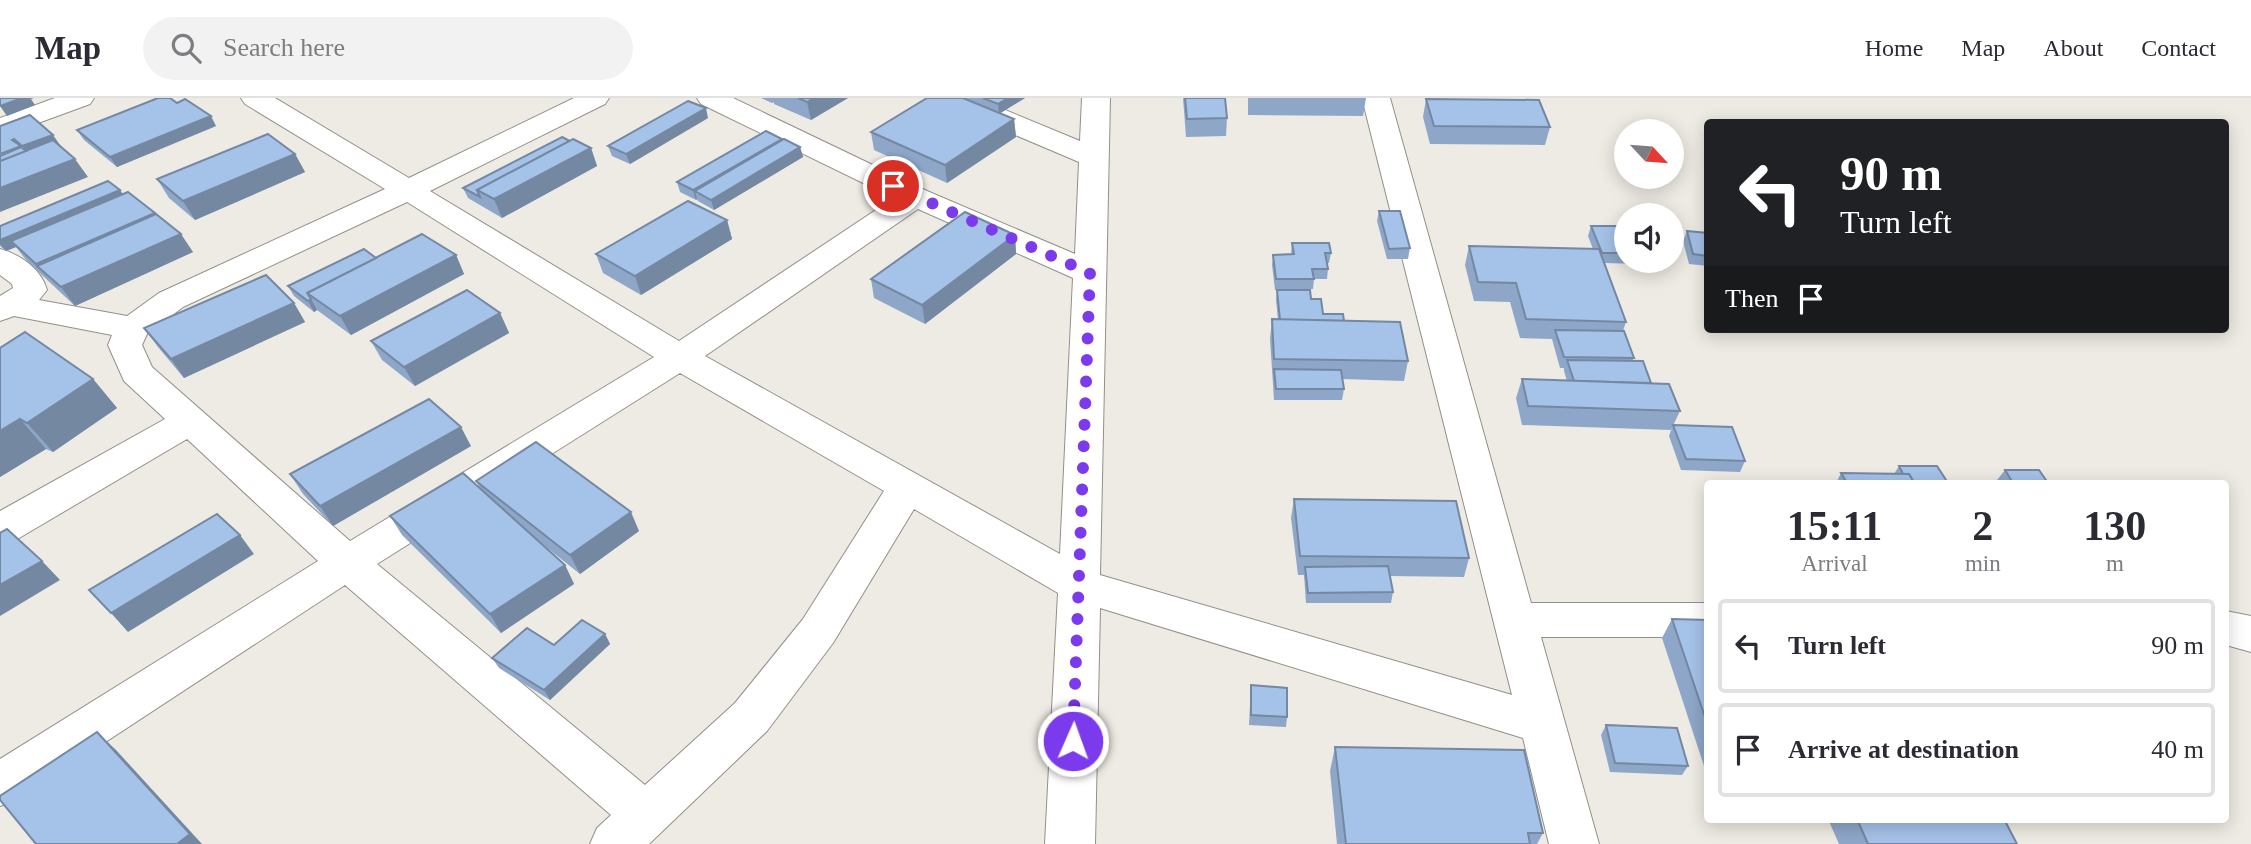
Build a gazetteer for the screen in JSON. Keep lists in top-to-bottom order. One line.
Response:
{"north":"bottom right","page":{"header":"Map","search":"Search here","nav":["Home","Map","About","Contact"],"turn":["90 m","Turn left"],"then":"Then","eta":["15:11","Arrival","2","min","130","m"],"list":[{"name":"Turn left","value":"90 m"},{"name":"Arrive at destination","value":"40 m"}]}}
